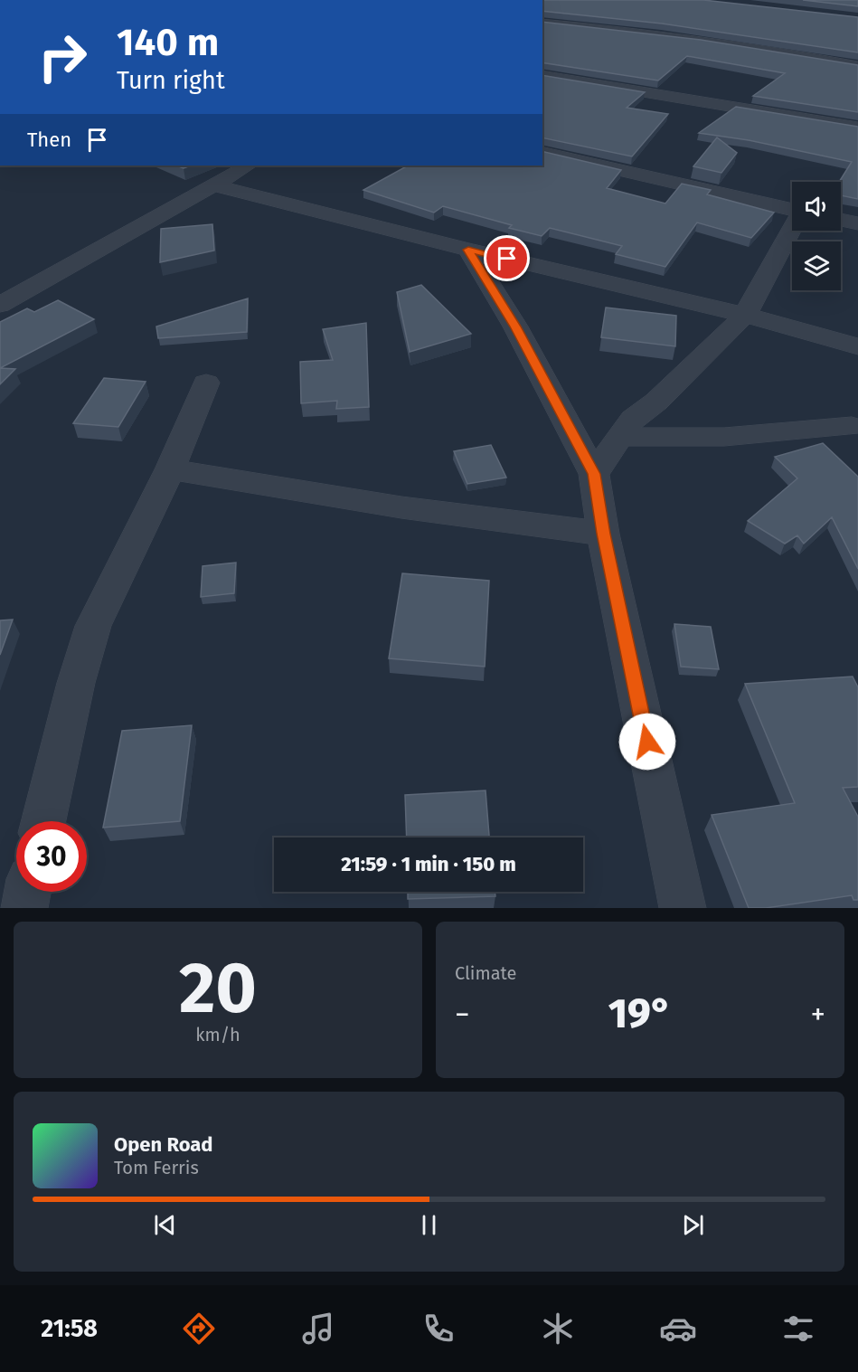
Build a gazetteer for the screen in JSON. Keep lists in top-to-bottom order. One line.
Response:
{"page":{"turn":["140 m","Turn right"],"then":"Then","limit":"30","trip":"21:59 · 1 min · 150 m","tile":[["20","km/h"],"Climate"],"heat":["−","19°","+"],"song":["Open Road","Tom Ferris"],"tabs":"21:58"}}
